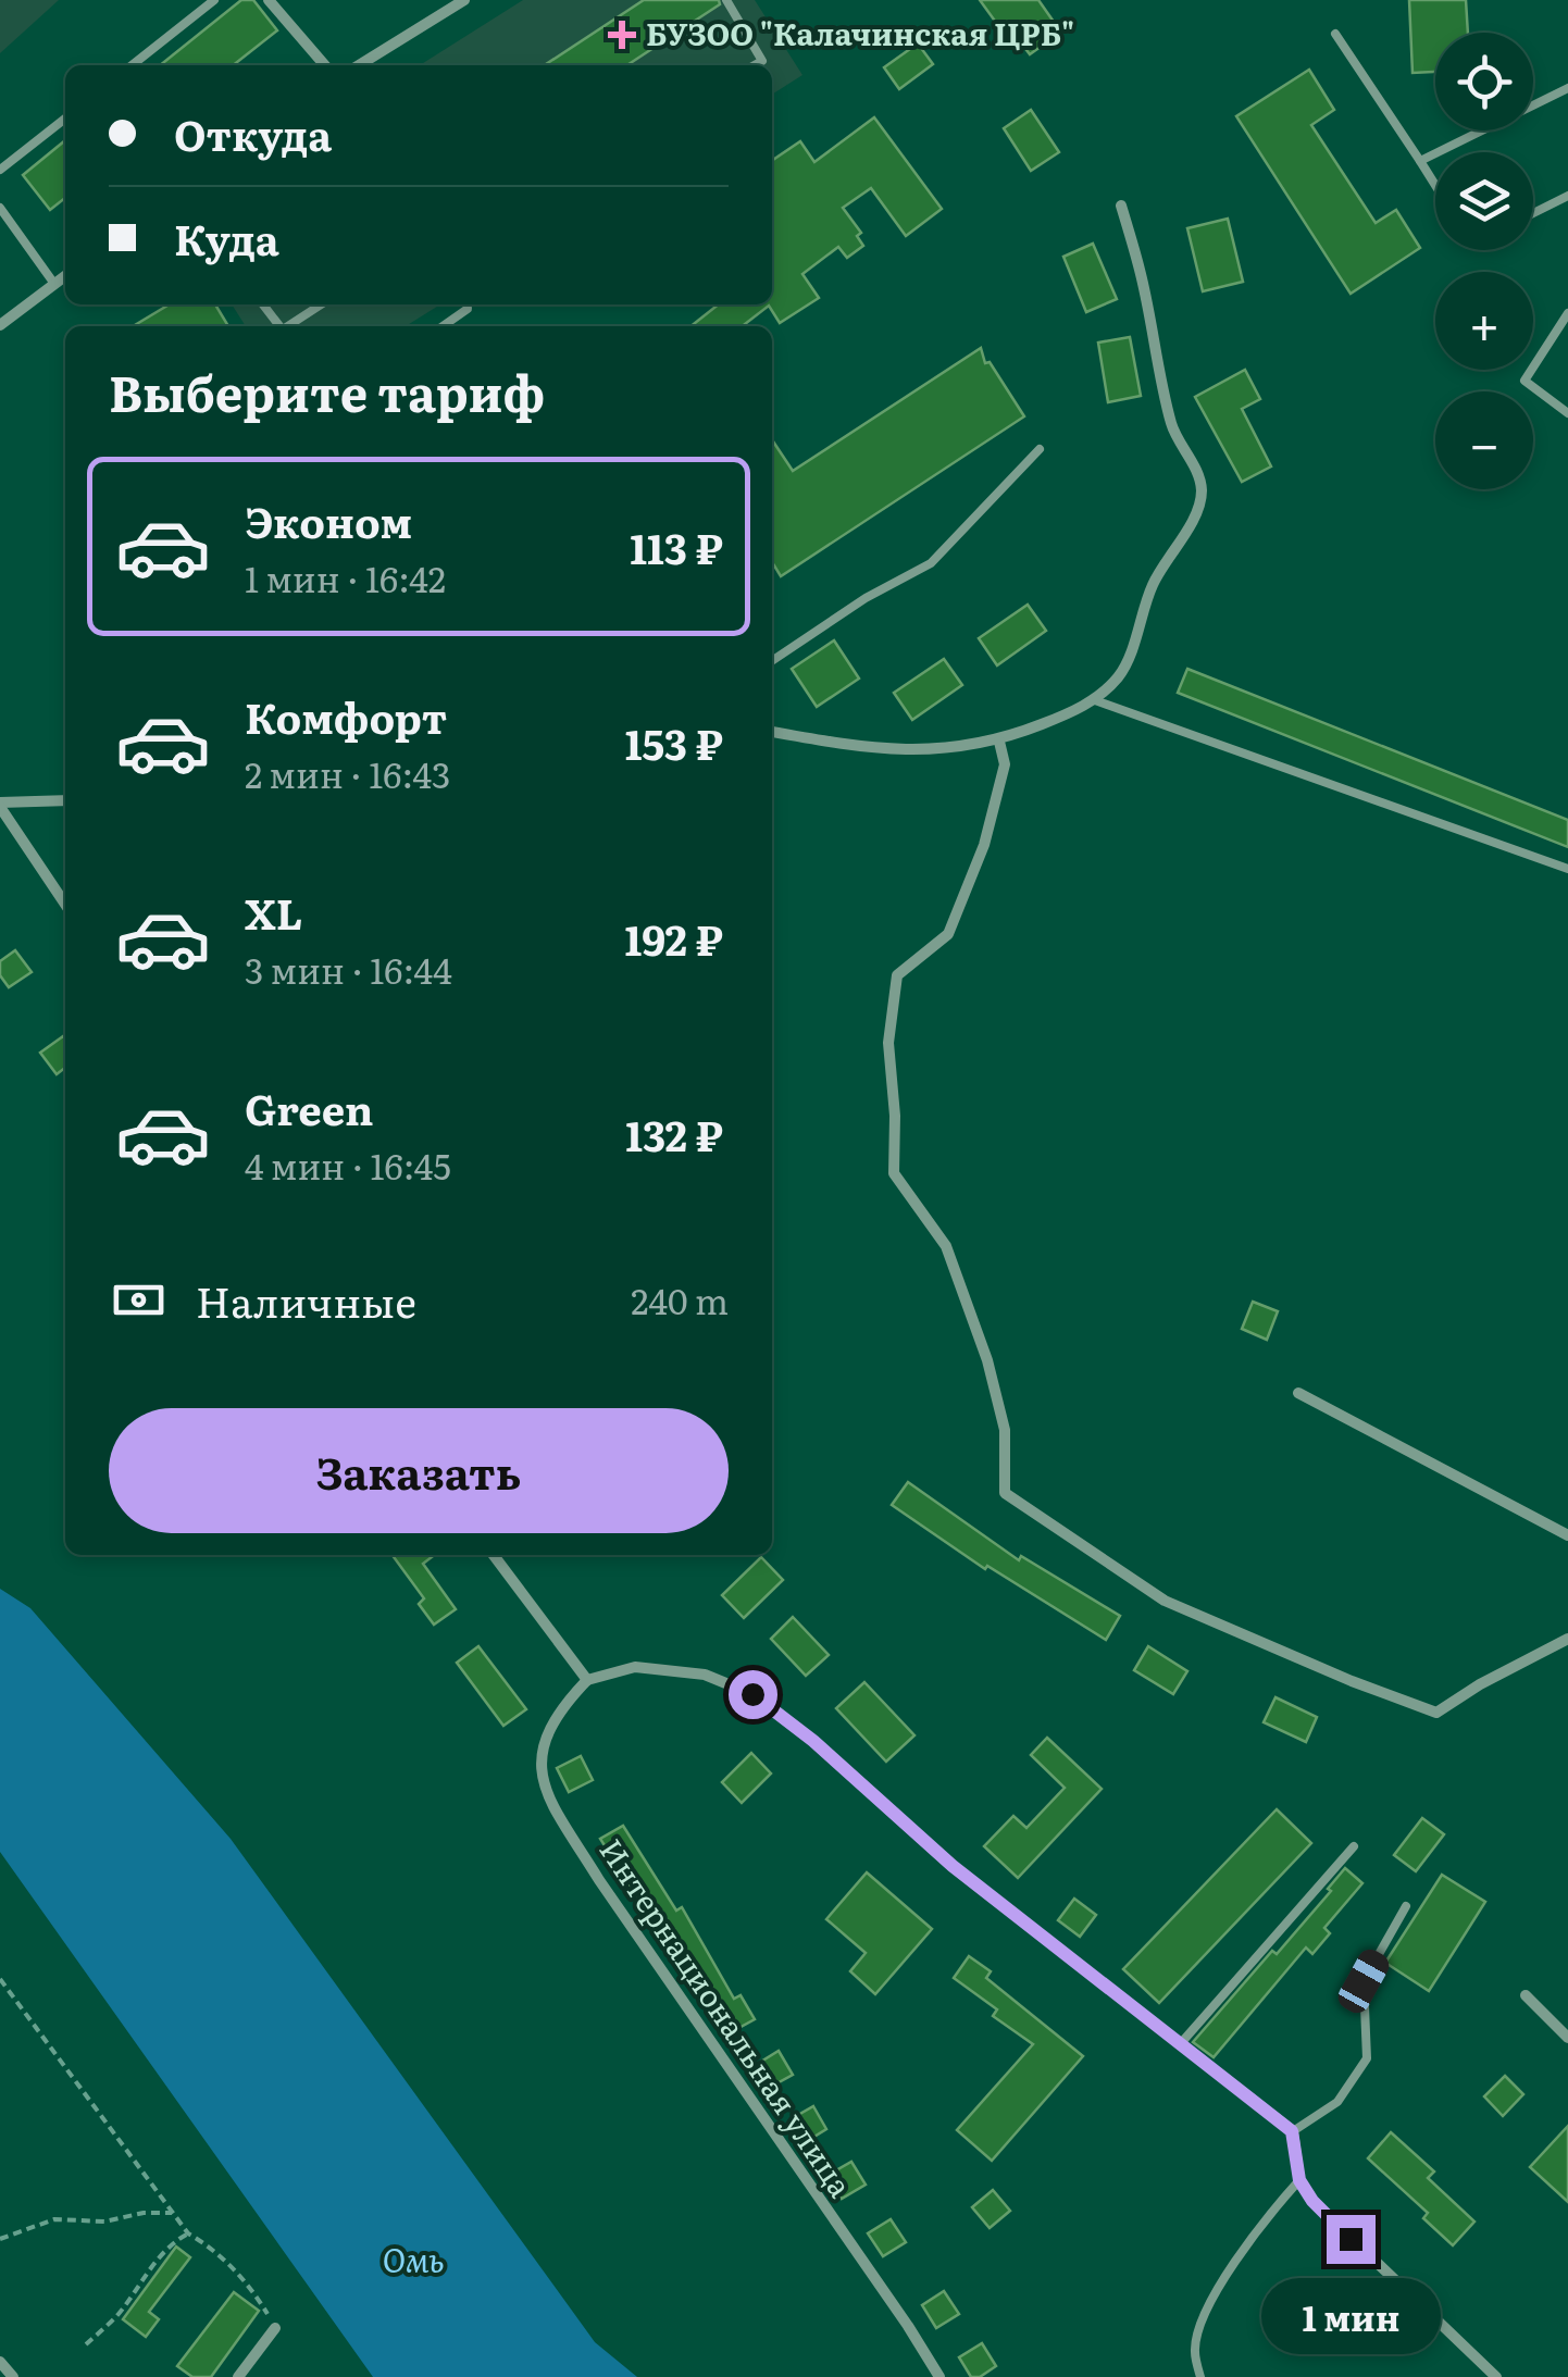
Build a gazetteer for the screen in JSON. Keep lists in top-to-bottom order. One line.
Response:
{"streets":{"street":["Интернациональная улица"]},"water":["Омь"],"places":{"health":["БУЗОО \"Калачинская ЦРБ\""]},"page":{"map_buttons":["+","−"],"banner":["Откуда","Куда"],"heading":"Выберите тариф","list":[{"name":"Эконом","note":"1 мин · 16:42","value":"113 ₽"},{"name":"Комфорт","note":"2 мин · 16:43","value":"153 ₽"},{"name":"XL","note":"3 мин · 16:44","value":"192 ₽"},{"name":"Green","note":"4 мин · 16:45","value":"132 ₽"}],"pay":["Наличные","240 m"],"buttons":"Заказать","bubble":"1 мин"}}
